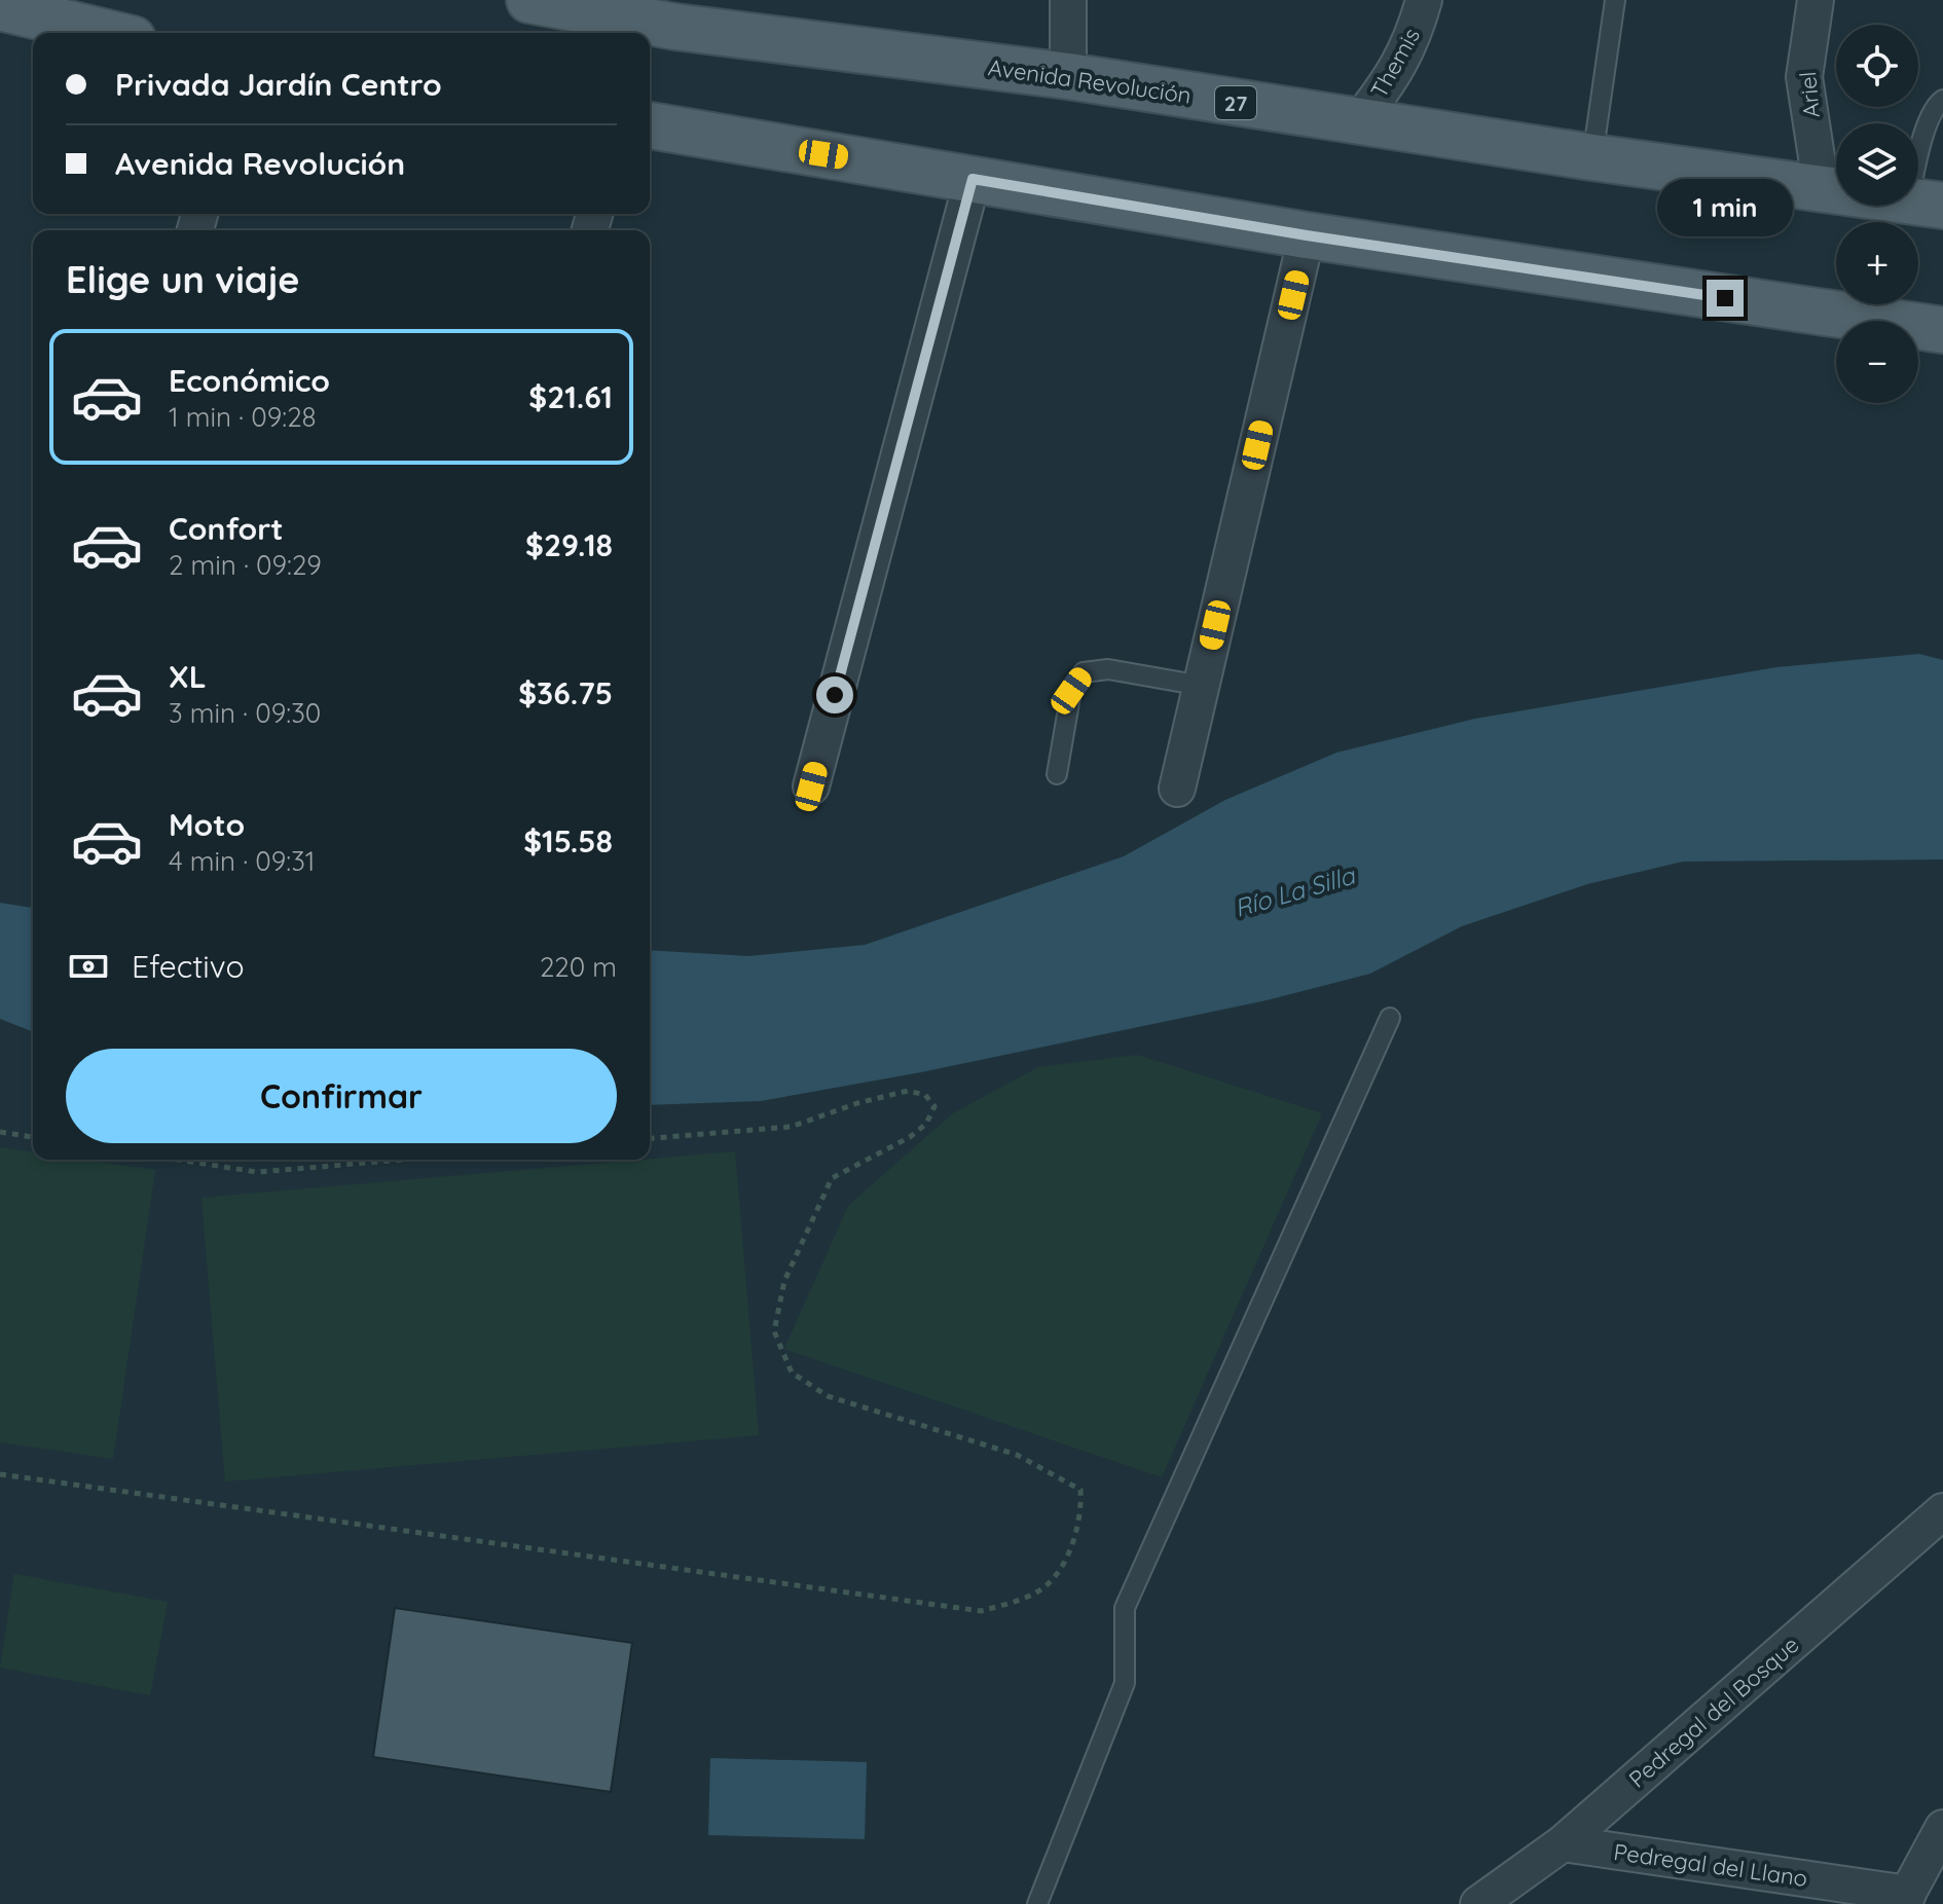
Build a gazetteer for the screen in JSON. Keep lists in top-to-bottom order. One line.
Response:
{"streets":{"main road":["Avenida Revolución","27"],"street":["Themis","Ariel","Pedregal del Bosque","Pedregal del Llano"]},"crossings":[["Themis","Avenida Revolución"],["Avenida Revolución","Ariel"],["Pedregal del Bosque","Pedregal del Llano"]],"water":["Río La Silla"],"page":{"map_buttons":["+","−"],"banner":["Privada Jardín Centro","Avenida Revolución"],"bubble":"1 min","heading":"Elige un viaje","list":[{"name":"Económico","note":"1 min · 09:28","value":"$21.61"},{"name":"Confort","note":"2 min · 09:29","value":"$29.18"},{"name":"XL","note":"3 min · 09:30","value":"$36.75"},{"name":"Moto","note":"4 min · 09:31","value":"$15.58"}],"pay":["Efectivo","220 m"],"buttons":"Confirmar"}}
